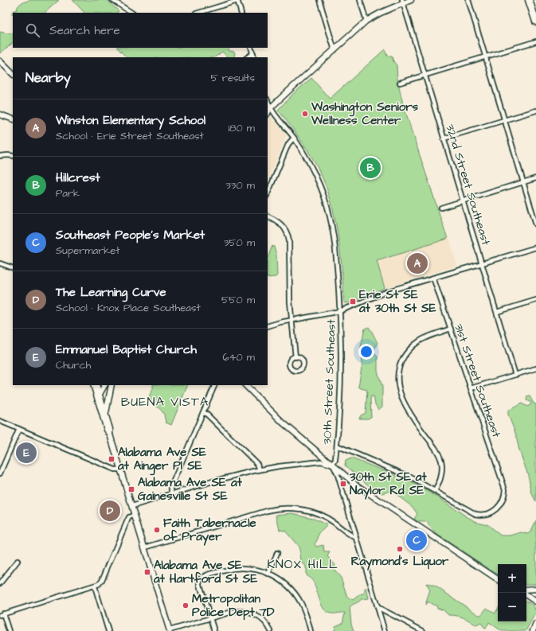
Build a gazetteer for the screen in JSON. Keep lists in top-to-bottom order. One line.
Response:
{"streets":{"street":["32nd Street Southeast","31st Street Southeast","30th Street Southeast"]},"districts":["BUENA VISTA","KNOX HILL"],"places":{"other":["Washington Seniors Wellness Center","Faith Tabernacle of Prayer","Raymond's Liquor","Metropolitan Police Dept 7D"],"transit":["Erie St SE at 30th St SE","Alabama Ave SE at Ainger Pl SE","30th St SE at Naylor Rd SE","Alabama Ave SE at Gainesville St SE","Alabama Ave SE at Hartford St SE"]},"page":{"search":"Search here","heading":["Nearby","5 results"],"list":[{"mark":"A","name":"Winston Elementary School","note":"School · Erie Street Southeast","value":"180 m"},{"mark":"B","name":"Hillcrest","note":"Park","value":"330 m"},{"mark":"C","name":"Southeast People's Market","note":"Supermarket","value":"350 m"},{"mark":"D","name":"The Learning Curve","note":"School · Knox Place Southeast","value":"550 m"},{"mark":"E","name":"Emmanuel Baptist Church","note":"Church","value":"640 m"}],"pins":["B","A","E","D","C"],"map_buttons":["+","−"]}}
